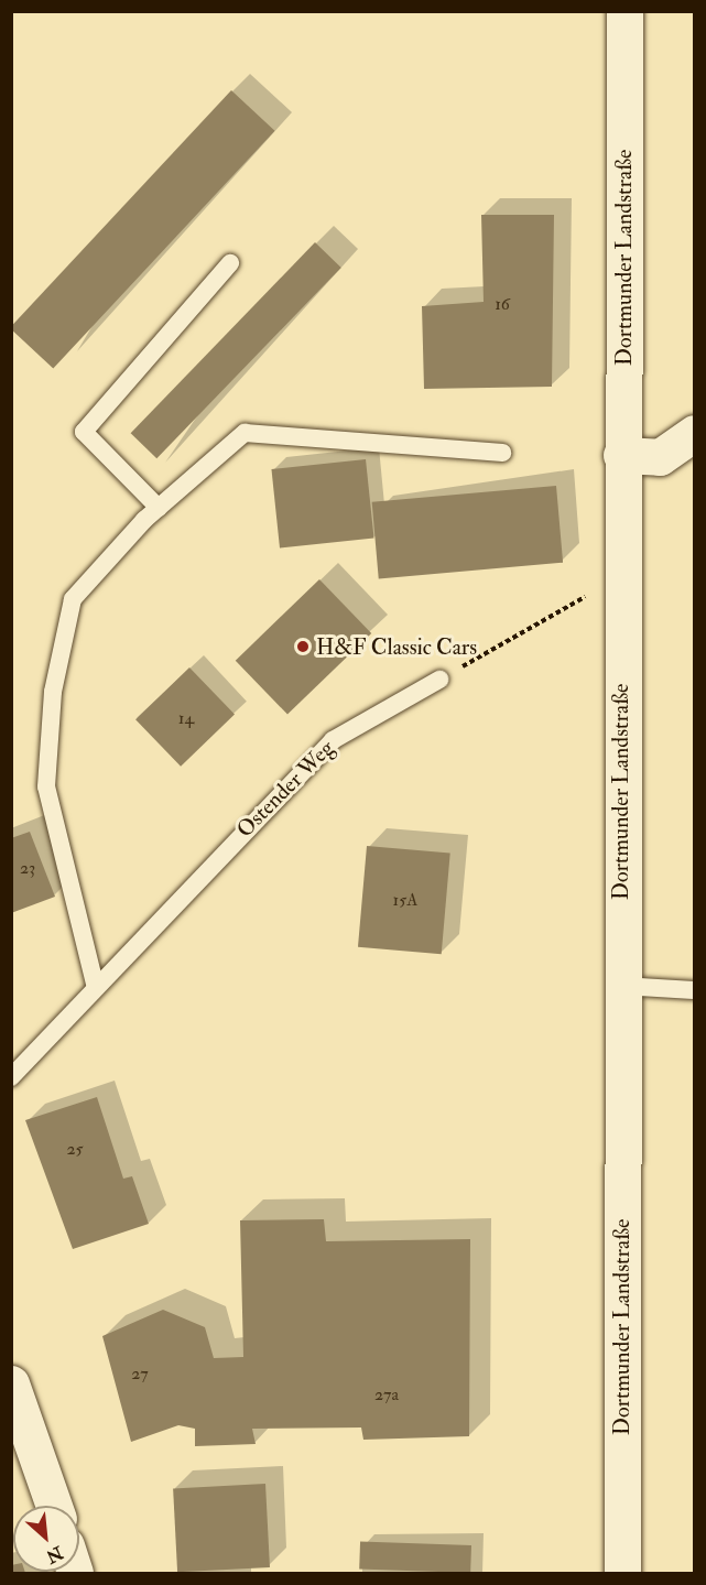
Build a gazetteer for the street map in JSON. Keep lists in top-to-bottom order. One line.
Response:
{"streets":{"main road":["Dortmunder Landstraße"],"lane":["Ostender Weg"]},"places":["H&F Classic Cars"],"house_numbers":["16","14","23","15A","25","27","27a"],"north":"bottom right"}
